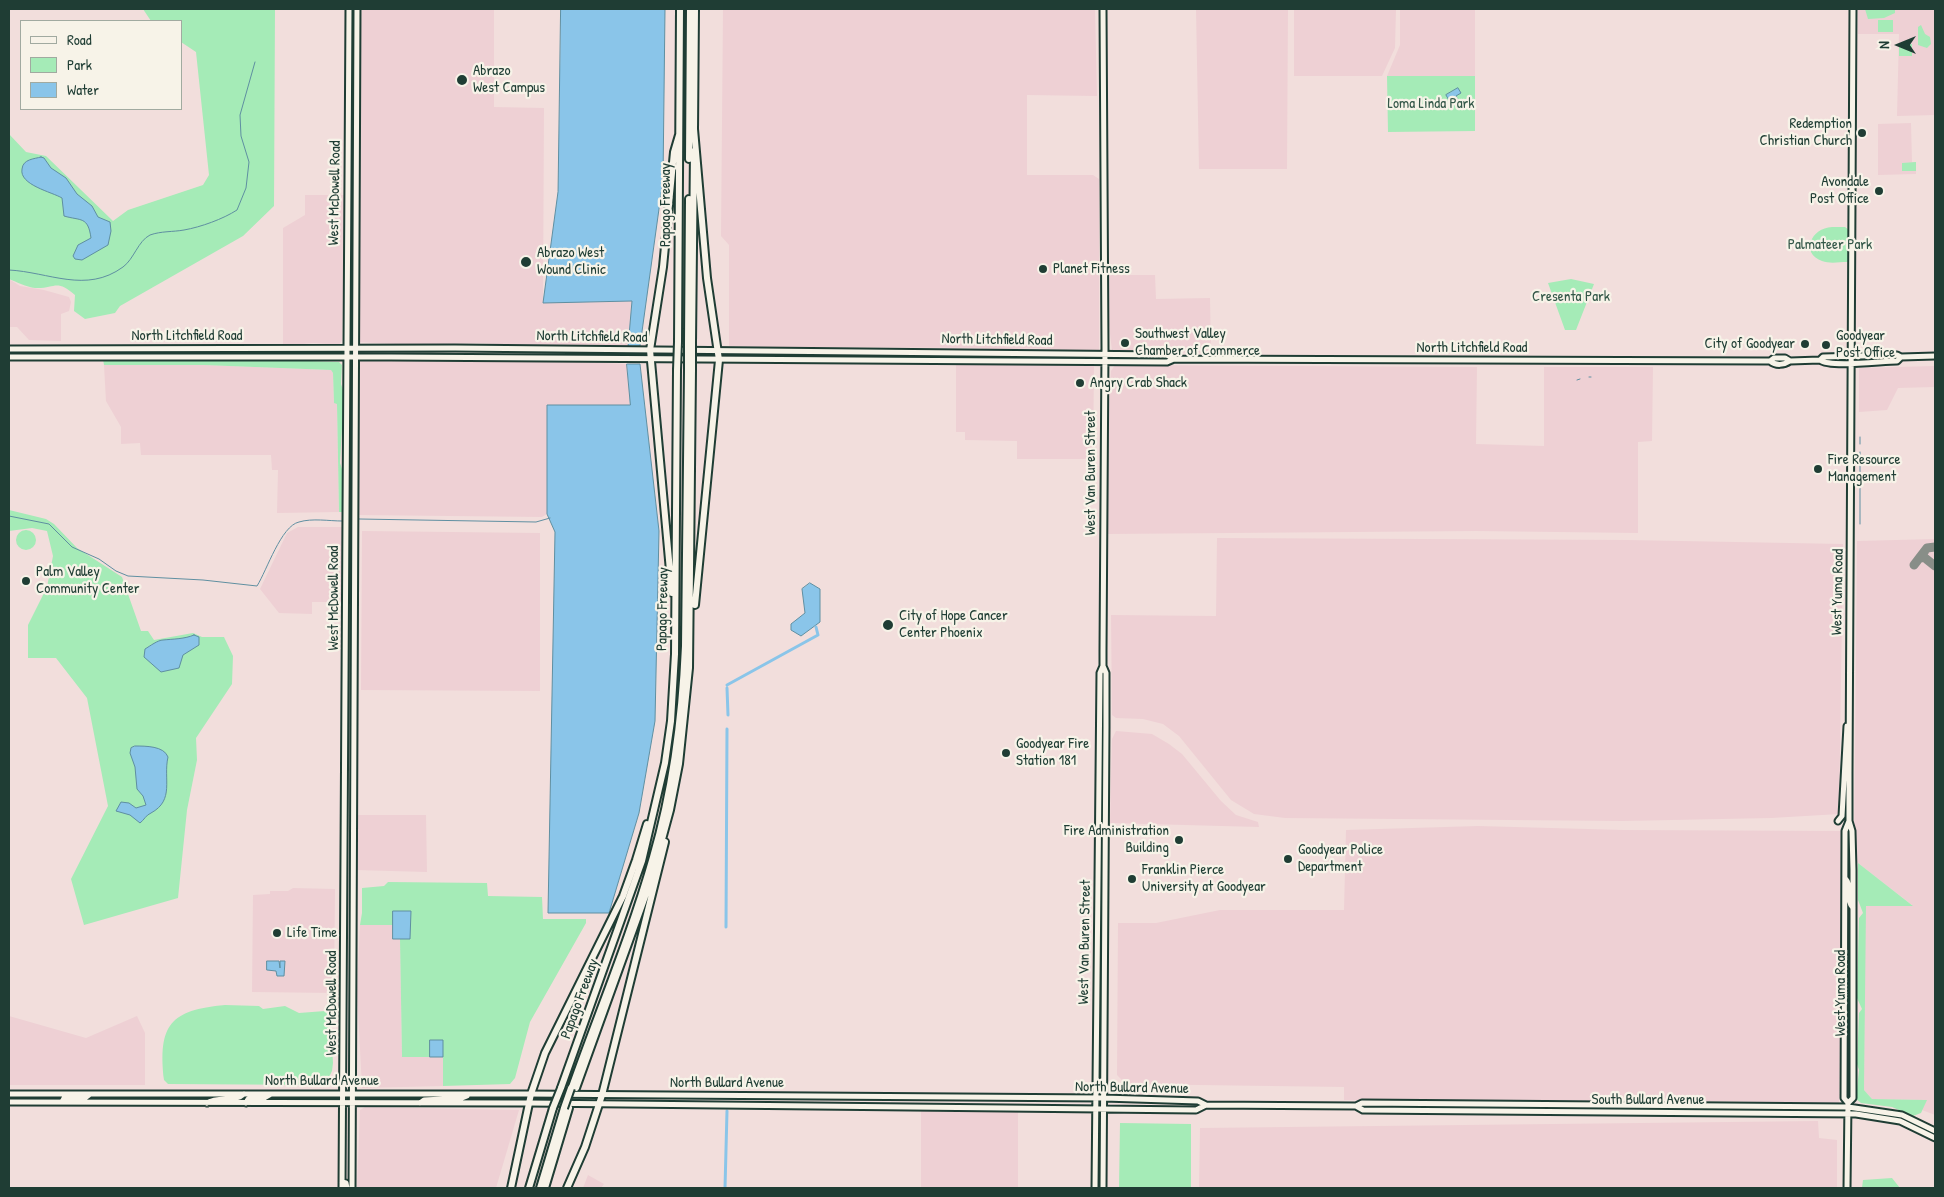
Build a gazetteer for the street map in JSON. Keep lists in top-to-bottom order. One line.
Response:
{"streets":{"highway":["Papago Freeway"],"main road":["West McDowell Road","North Litchfield Road","West Van Buren Street","West Yuma Road","North Bullard Avenue","South Bullard Avenue"]},"crossings":[["West McDowell Road","North Litchfield Road"],["West McDowell Road","North Bullard Avenue"],["North Litchfield Road","West Van Buren Street"],["North Litchfield Road","West Yuma Road"],["West Van Buren Street","North Bullard Avenue"],["West Yuma Road","South Bullard Avenue"],["North Bullard Avenue","South Bullard Avenue"]],"parks":["Loma Linda Park","Palmateer Park","Cresenta Park"],"places":["Abrazo West Campus","Redemption Christian Church","Avondale Post Office","Abrazo West Wound Clinic","Planet Fitness","Southwest Valley Chamber of Commerce","City of Goodyear","Goodyear Post Office","Angry Crab Shack","Fire Resource Management","Palm Valley Community Center","City of Hope Cancer Center Phoenix","Goodyear Fire Station 181","Fire Administration Building","Goodyear Police Department","Franklin Pierce University at Goodyear","Life Time"],"legend":["Road","Park","Water"],"north":"left"}
